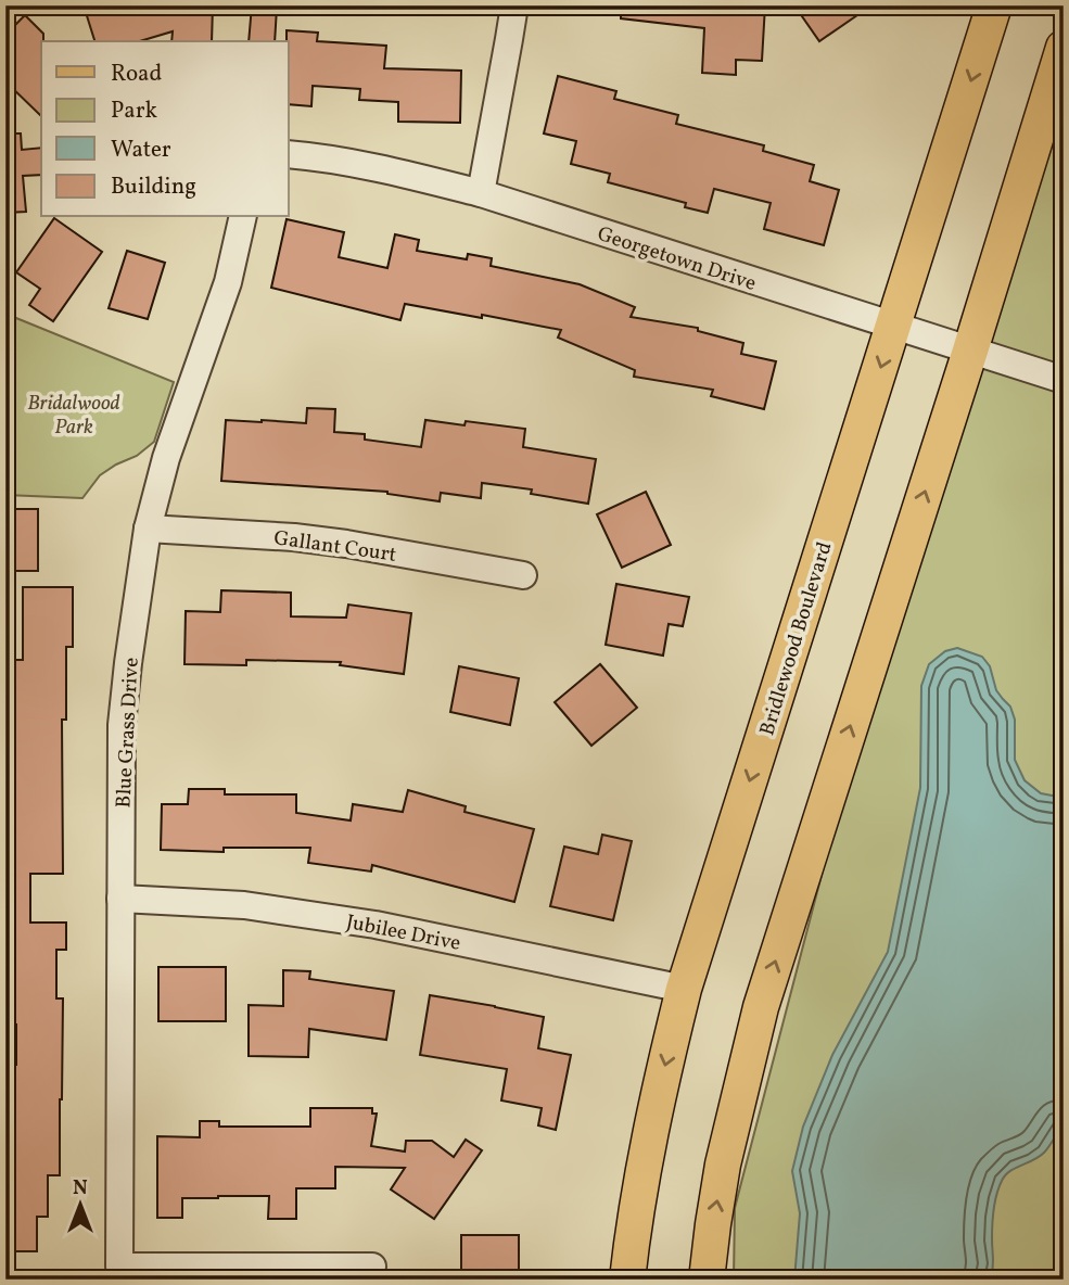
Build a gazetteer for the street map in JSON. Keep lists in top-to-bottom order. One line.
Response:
{"streets":{"main road":["Bridlewood Boulevard"],"street":["Georgetown Drive","Gallant Court","Blue Grass Drive","Jubilee Drive"]},"crossings":[["Georgetown Drive","Bridlewood Boulevard"],["Gallant Court","Blue Grass Drive"],["Bridlewood Boulevard","Jubilee Drive"],["Blue Grass Drive","Jubilee Drive"]],"parks":["Bridalwood Park"],"legend":["Road","Park","Water","Building"],"north":"top"}
